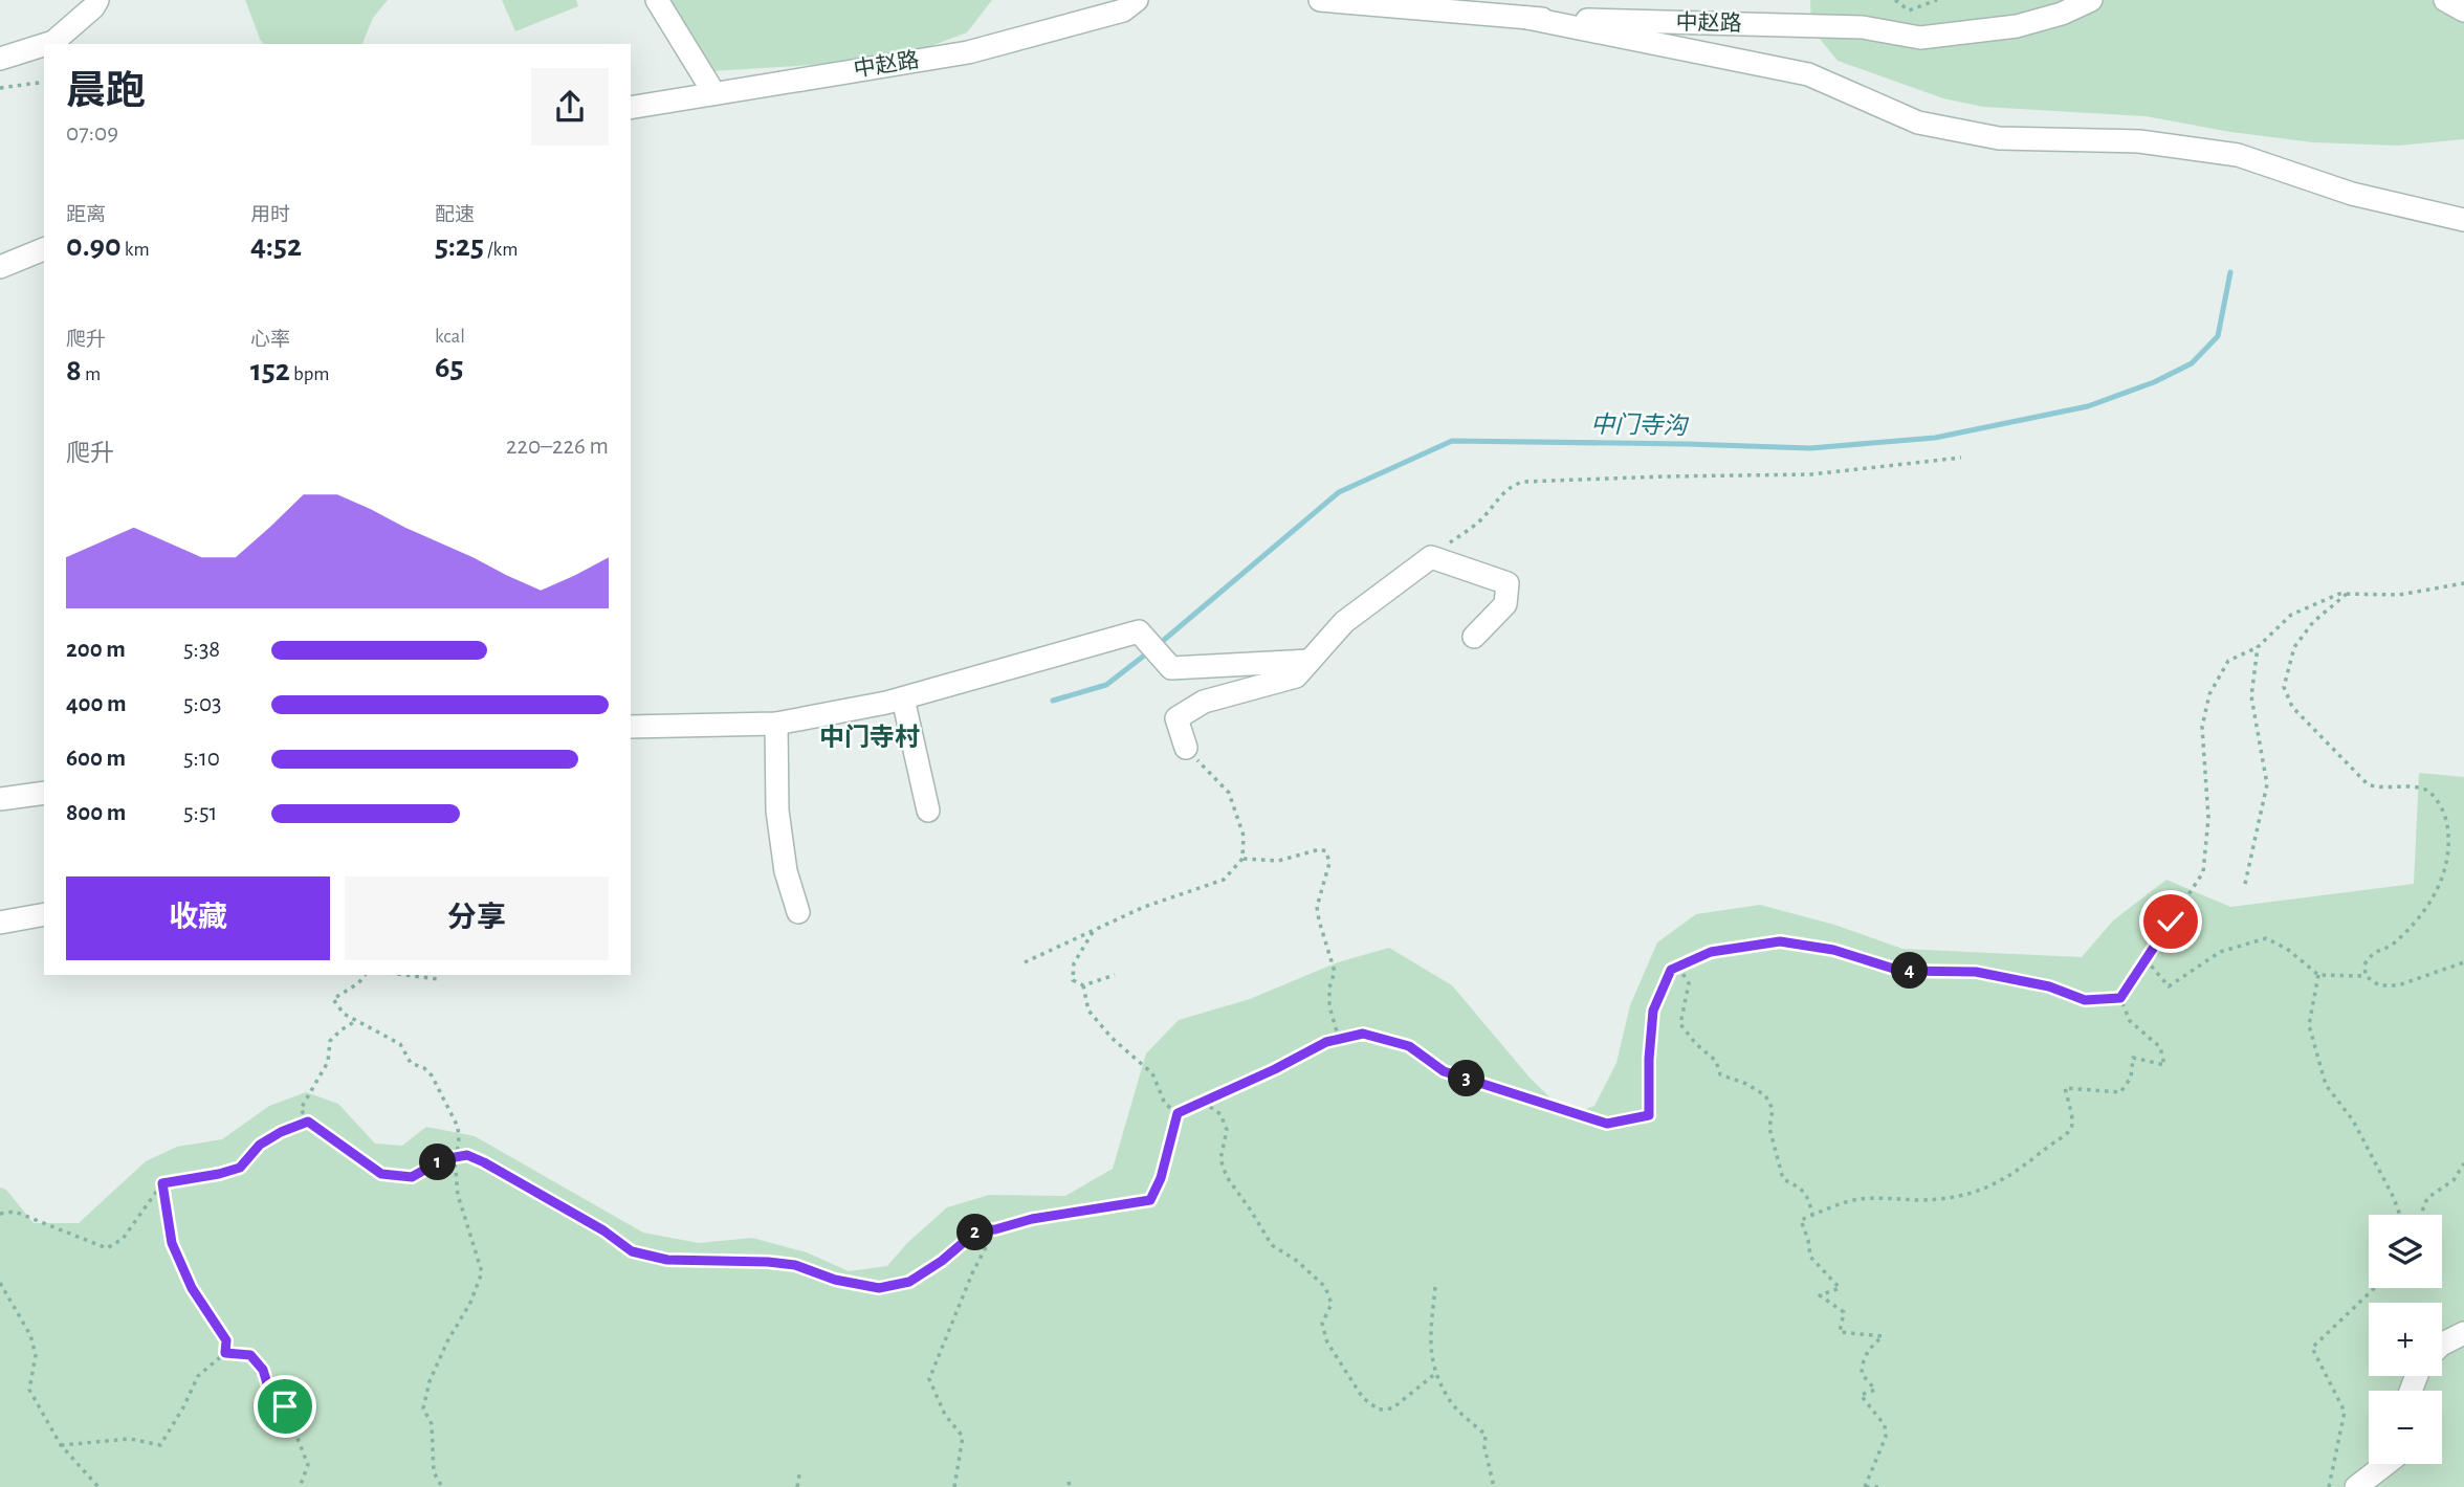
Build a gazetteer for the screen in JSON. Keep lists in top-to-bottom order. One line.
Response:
{"streets":{"street":["中赵路"]},"districts":["中门寺村"],"water":["中门寺沟"],"page":{"heading":["晨跑","07:09"],"stats":[["距离","0.90 km"],["用时","4:52"],["配速","5:25 /km"],["爬升","8 m"],["心率","152 bpm"],["kcal","65"]],"chart":["爬升","220–226 m"],"list":[{"name":"200 m","note":"5:38"},{"name":"400 m","note":"5:03"},{"name":"600 m","note":"5:10"},{"name":"800 m","note":"5:51"}],"buttons":["收藏","分享"],"pins":["4","3","1","2"],"map_buttons":["+","−"]}}
